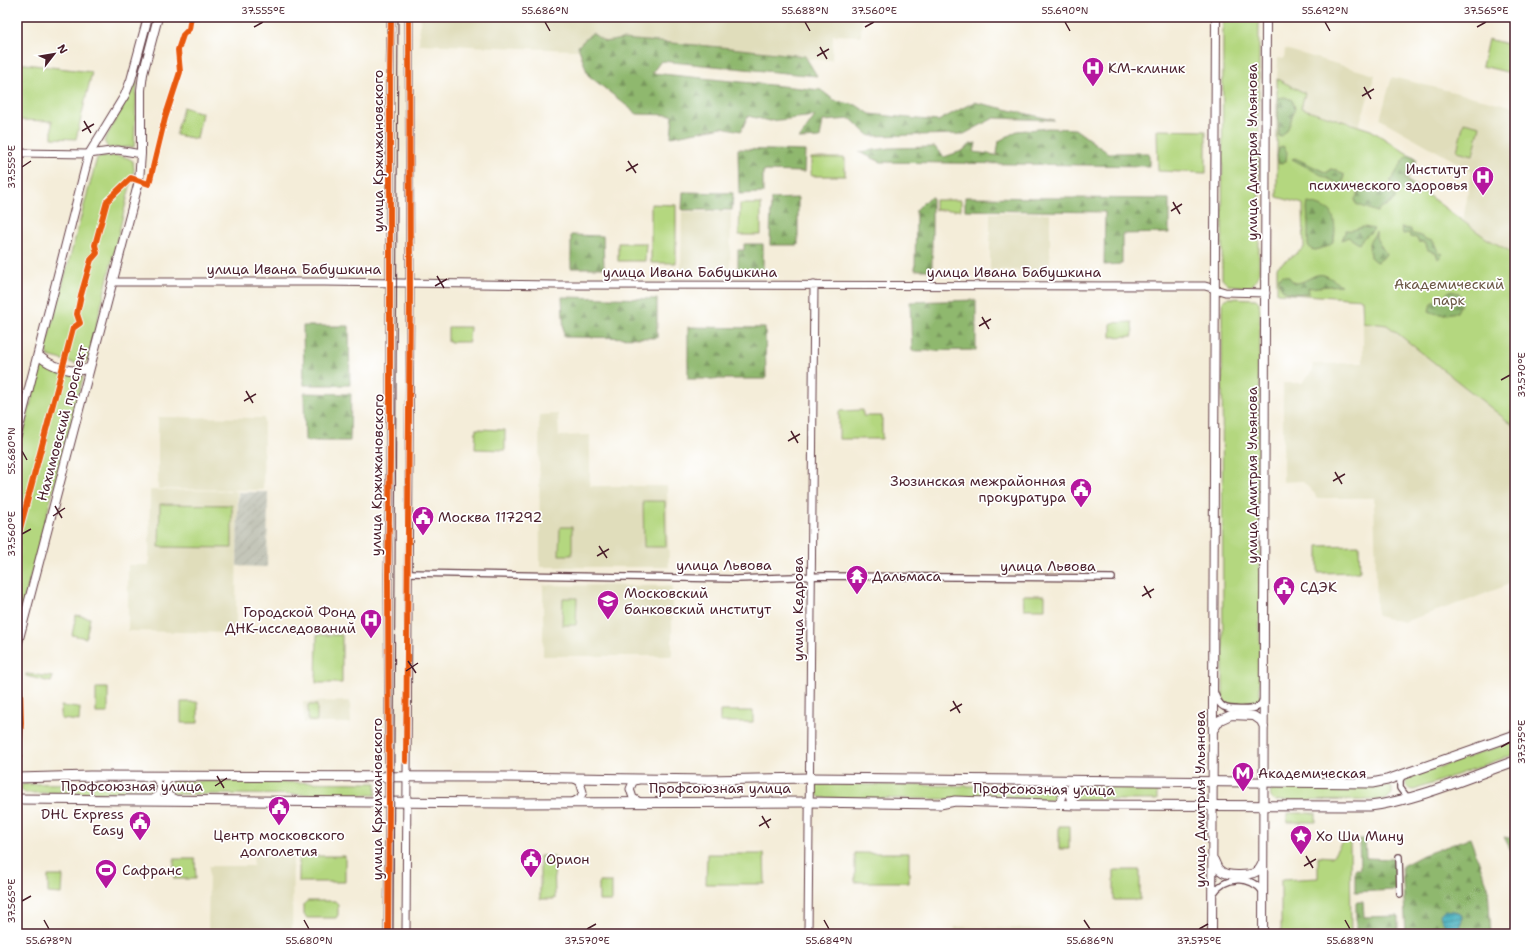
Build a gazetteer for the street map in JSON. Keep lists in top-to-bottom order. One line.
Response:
{"streets":{"main road":["улица Дмитрия Ульянова","Нахимовский проспект","Профсоюзная улица"],"street":["улица Кржижановского","улица Ивана Бабушкина","улица Львова","улица Кедрова"]},"crossings":[["улица Кржижановского","улица Ивана Бабушкина"],["улица Кржижановского","улица Львова"],["улица Кржижановского","Профсоюзная улица"],["улица Дмитрия Ульянова","улица Ивана Бабушкина"],["улица Дмитрия Ульянова","Профсоюзная улица"],["улица Ивана Бабушкина","Нахимовский проспект"],["улица Ивана Бабушкина","улица Кедрова"],["улица Львова","улица Кедрова"],["улица Кедрова","Профсоюзная улица"]],"parks":["Академический парк"],"places":{"hospital":["КМ-клиник","Институт психического здоровья","Городской Фонд ДНК-исследований"],"public building":["Зюзинская межрайонная прокуратура","Москва 117292","СДЭК","Центр московского долголетия","DHL Express Easy","Орион"],"temple":["Дальмаса"],"school or university":["Московский банковский институт"],"metro station":["Академическая"],"place":["Хо Ши Мину"],"sports":["Сафранс"]},"north":"top right","coordinates":["37.555°E","55.686°N","55.688°N","37.560°E","55.690°N","55.692°N","37.565°E","37.570°E","55.680°N","37.575°E","55.678°N","55.684°N"]}
